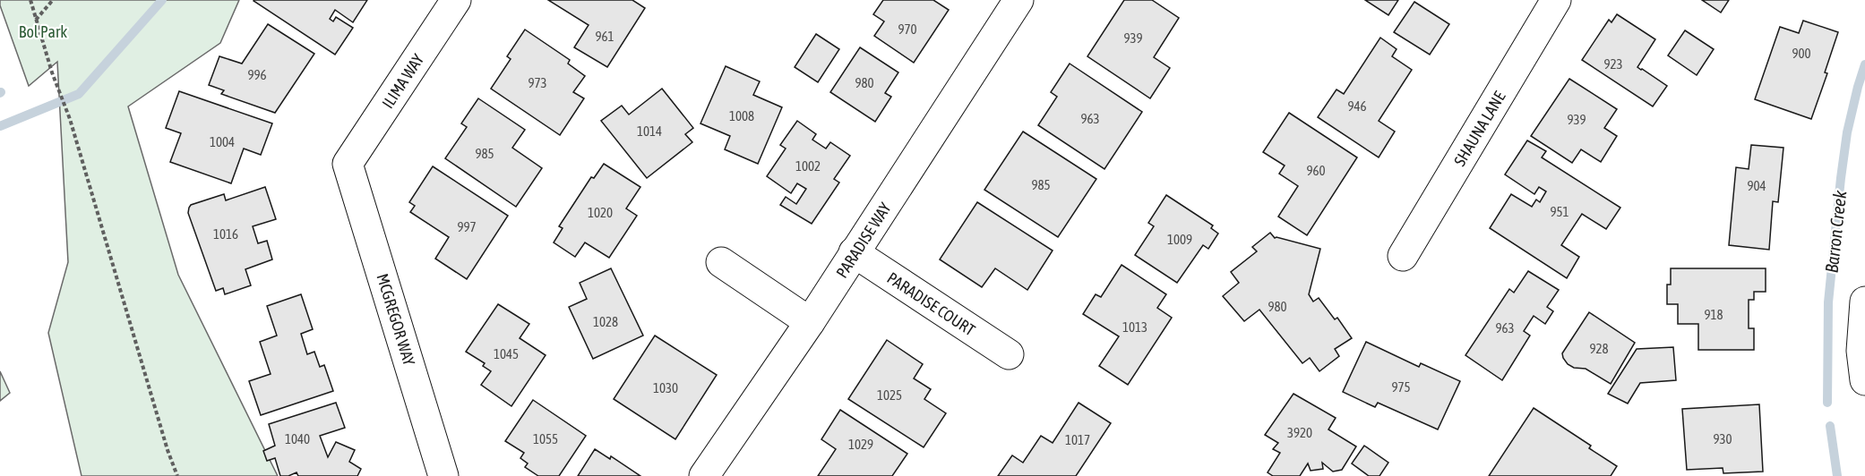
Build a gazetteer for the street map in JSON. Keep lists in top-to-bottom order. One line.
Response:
{"streets":{"street":["ILIMA WAY","SHAUNA LANE","PARADISE WAY","PARADISE COURT","MCGREGOR WAY"]},"crossings":[["ILIMA WAY","MCGREGOR WAY"],["PARADISE WAY","PARADISE COURT"]],"water":["Barron Creek"],"parks":["Bol Park"],"house_numbers":["970","961","939","900","923","996","973","980","946","1008","963","939","1014","1004","985","1002","960","985","904","951","1020","997","1016","1009","980","918","1028","1013","963","928","1045","975","1030","1025","3920","1040","1055","930","1017","1029"]}
